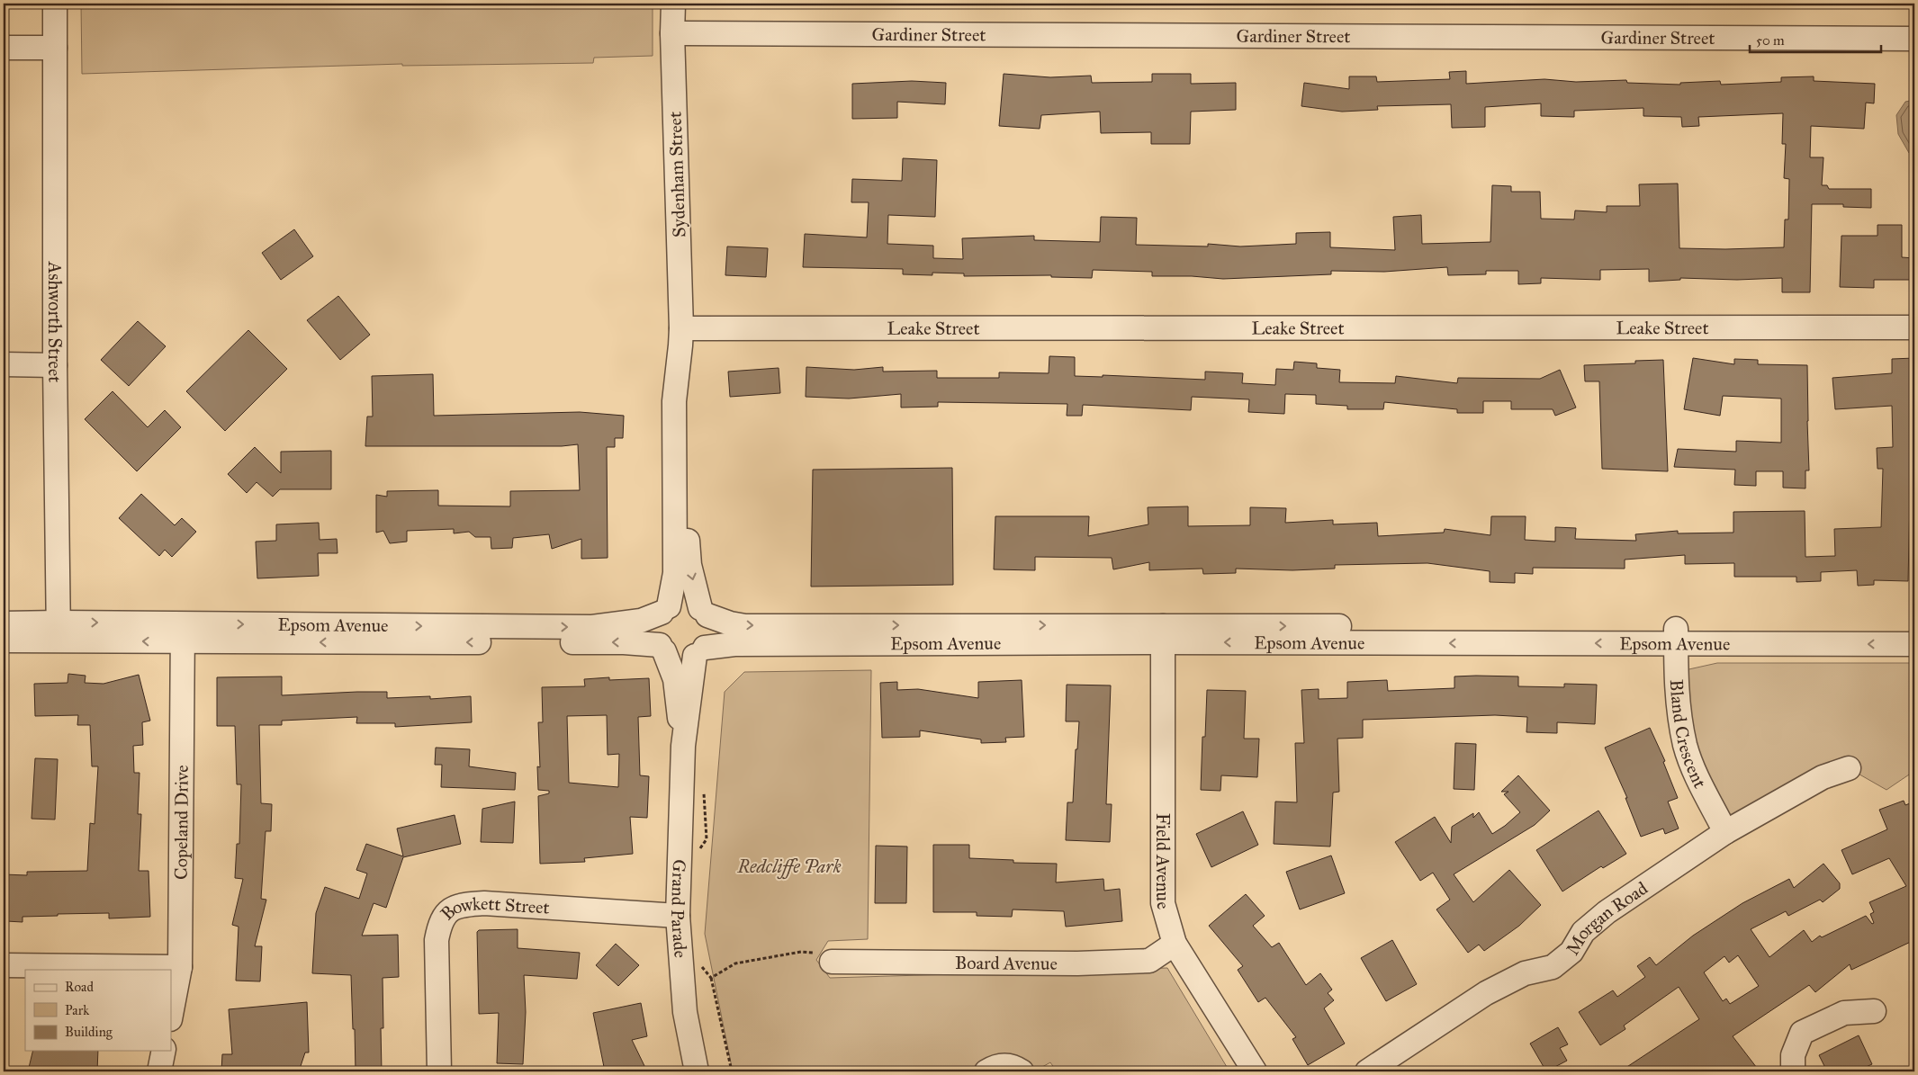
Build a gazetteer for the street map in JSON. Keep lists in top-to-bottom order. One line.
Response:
{"streets":{"street":["Gardiner Street","Sydenham Street","Ashworth Street","Leake Street","Epsom Avenue","Bland Crescent","Copeland Drive","Field Avenue","Grand Parade","Bowkett Street","Morgan Road","Board Avenue"]},"crossings":[["Gardiner Street","Sydenham Street"],["Sydenham Street","Leake Street"],["Sydenham Street","Epsom Avenue"],["Sydenham Street","Grand Parade"],["Ashworth Street","Epsom Avenue"],["Epsom Avenue","Bland Crescent"],["Epsom Avenue","Copeland Drive"],["Epsom Avenue","Field Avenue"],["Epsom Avenue","Grand Parade"],["Bland Crescent","Morgan Road"],["Field Avenue","Board Avenue"],["Grand Parade","Bowkett Street"]],"parks":["Redcliffe Park"],"legend":["Road","Park","Building"],"scale_bar":"50 m"}
